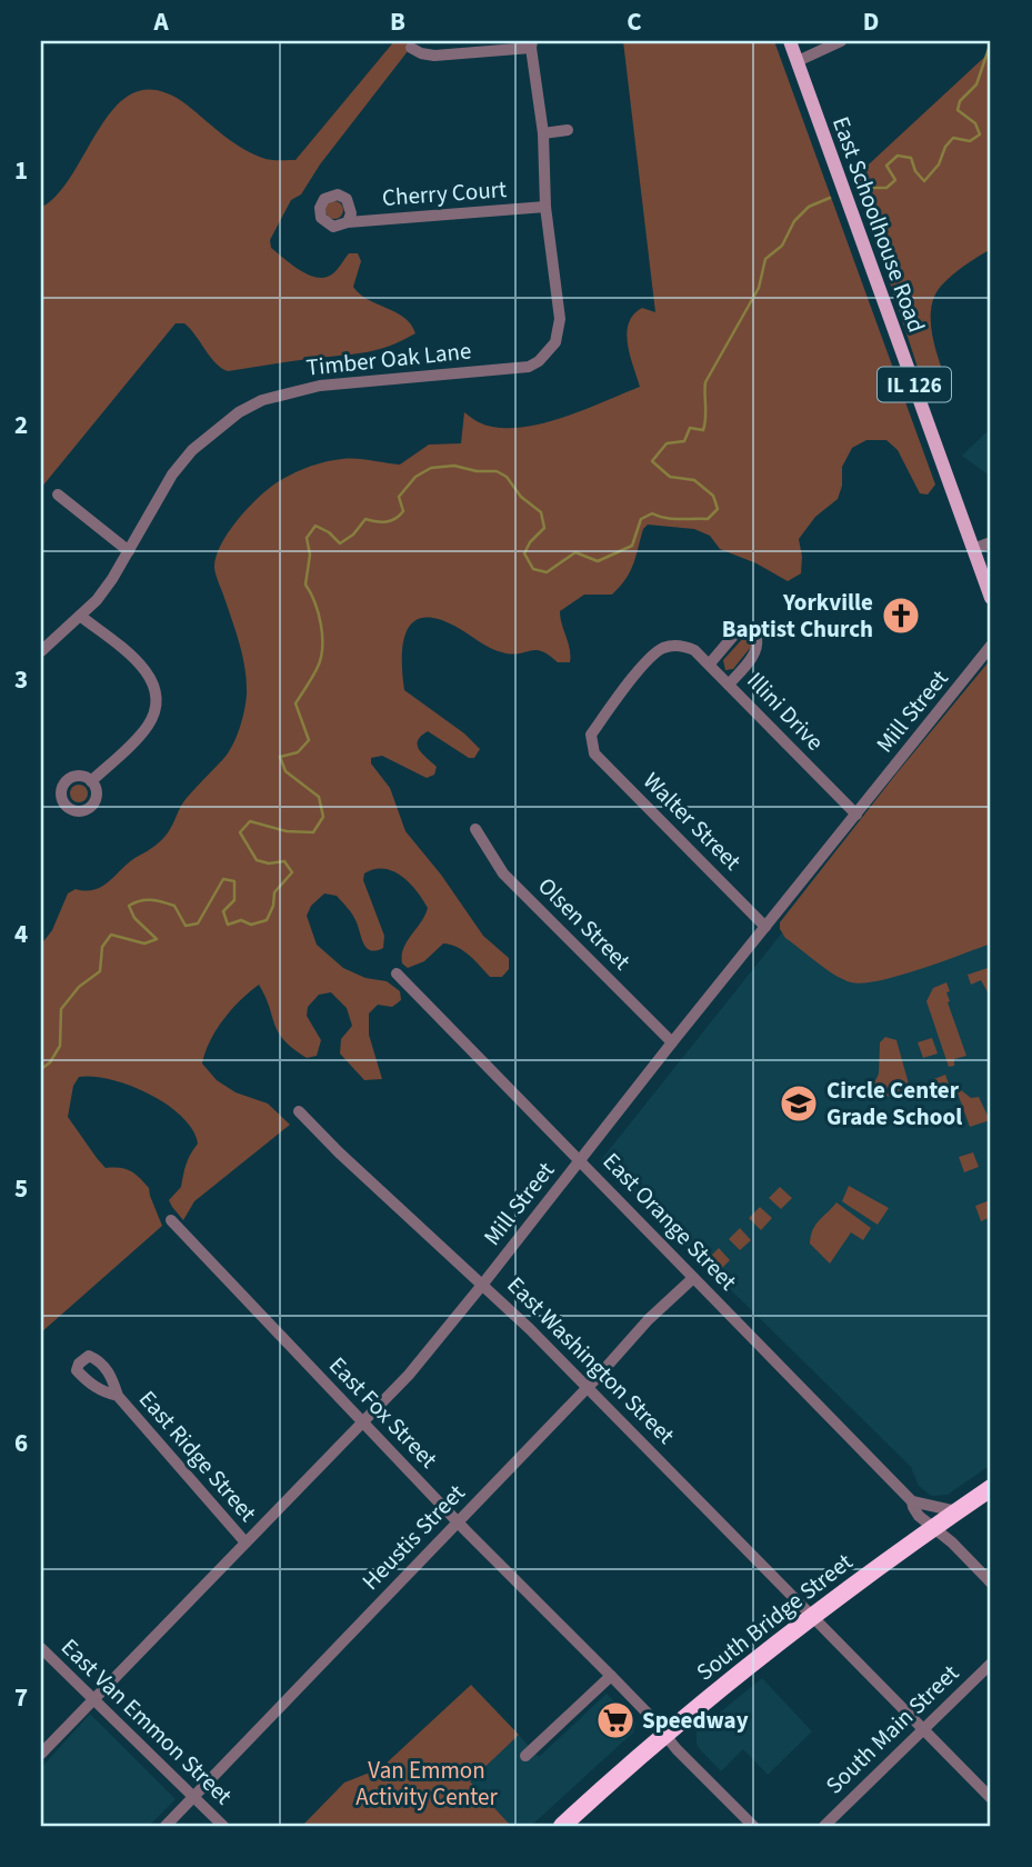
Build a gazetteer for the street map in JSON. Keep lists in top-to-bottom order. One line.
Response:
{"streets":{"highway":["South Bridge Street"],"main road":["East Schoolhouse Road","IL 126"],"street":["Cherry Court","Timber Oak Lane","Illini Drive","Mill Street","Walter Street","Olsen Street","East Orange Street","East Washington Street","East Fox Street","East Ridge Street","Heustis Street","East Van Emmon Street","South Main Street"]},"crossings":[["Cherry Court","Timber Oak Lane"],["Illini Drive","Mill Street"],["Illini Drive","Walter Street"],["Mill Street","Walter Street"],["Mill Street","Olsen Street"],["Mill Street","East Orange Street"],["Mill Street","East Washington Street"],["Mill Street","East Fox Street"],["Mill Street","East Ridge Street"],["Mill Street","East Van Emmon Street"],["East Orange Street","Heustis Street"],["East Orange Street","South Bridge Street"],["East Washington Street","Heustis Street"],["East Washington Street","South Bridge Street"],["East Washington Street","South Main Street"],["East Fox Street","Heustis Street"],["East Fox Street","South Bridge Street"],["Heustis Street","East Van Emmon Street"]],"parks":["Van Emmon Activity Center"],"places":{"church":["Yorkville Baptist Church"],"school or university":["Circle Center Grade School"],"supermarket":["Speedway"]},"grid":{"columns":["A","B","C","D"],"rows":["1","2","3","4","5","6","7"]}}
